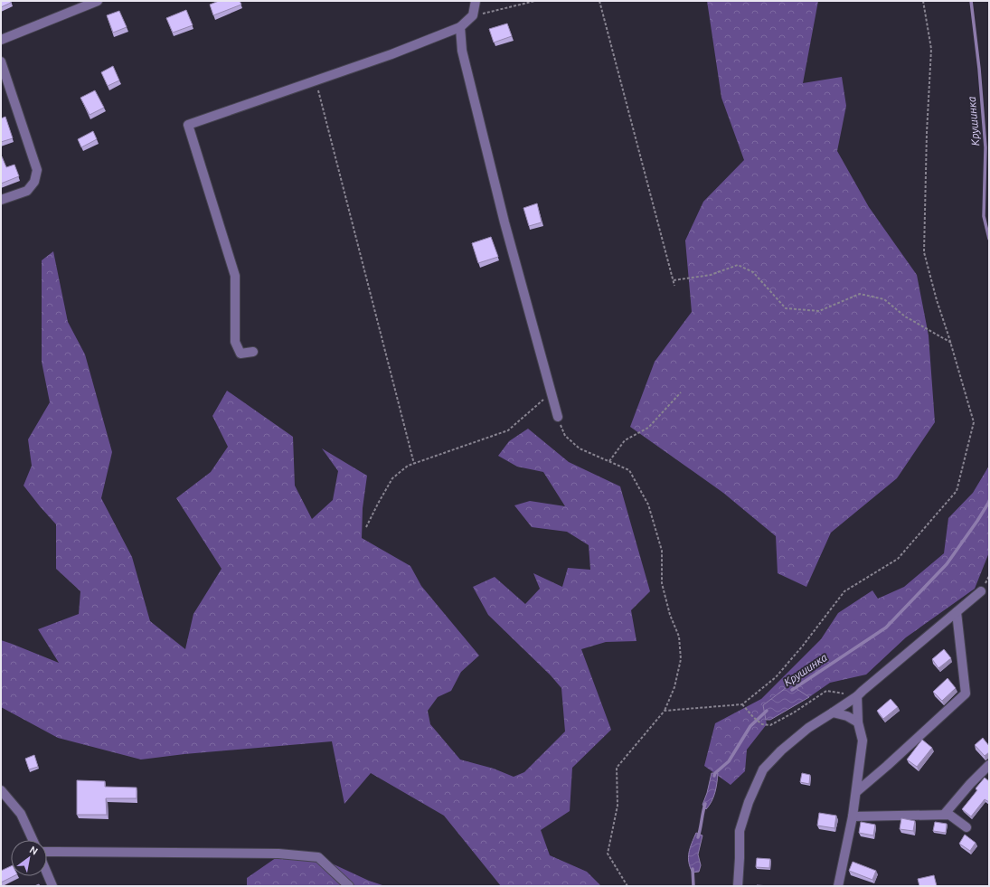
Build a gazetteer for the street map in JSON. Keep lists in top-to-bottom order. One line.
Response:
{"water":["Крушинка"],"north":"top right"}
